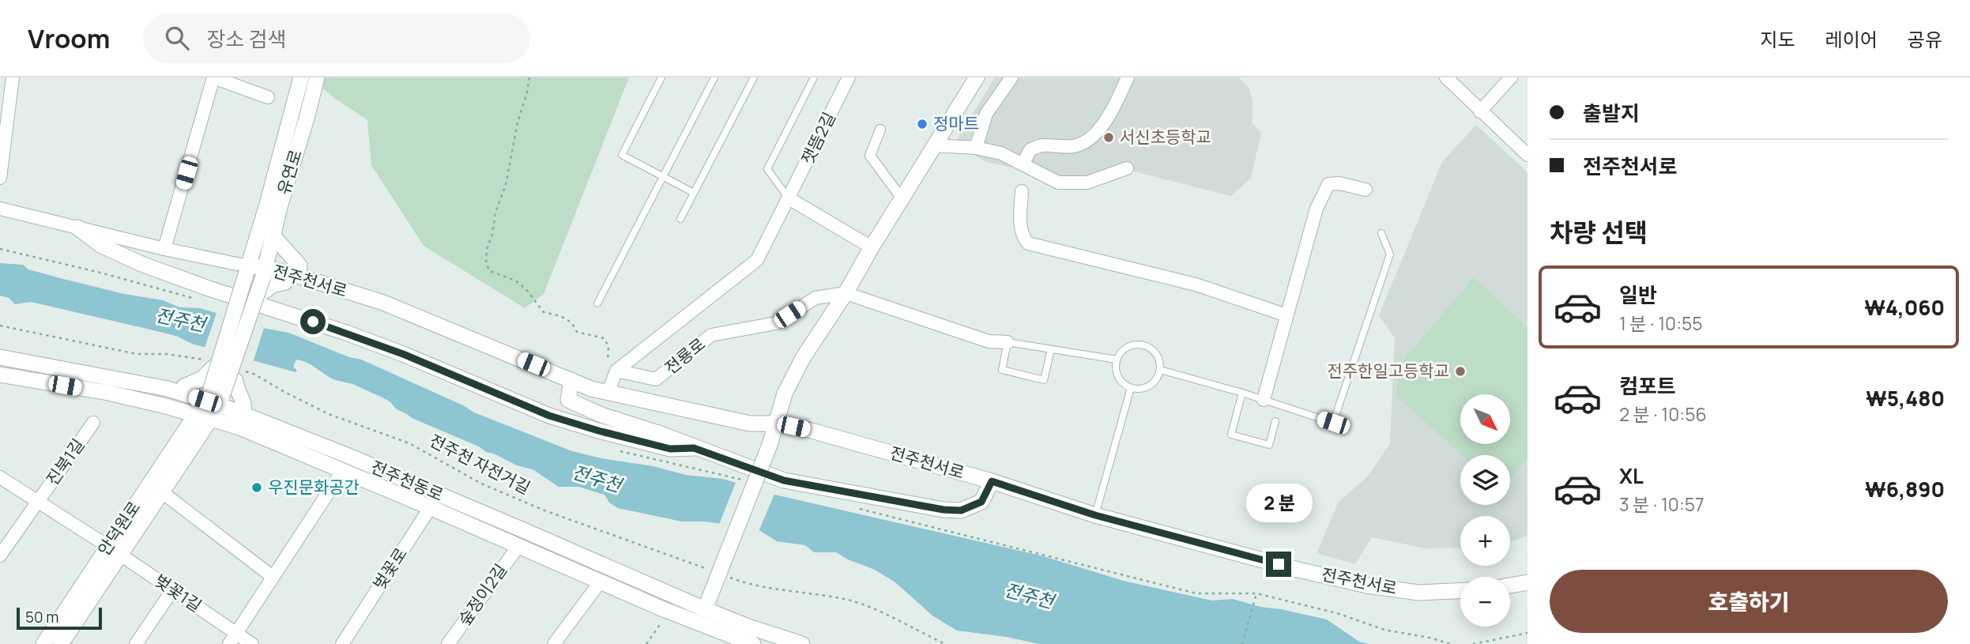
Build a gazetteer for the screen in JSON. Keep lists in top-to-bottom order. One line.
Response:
{"streets":{"street":["잿뜸2길","유연로","전주천서로","전룡로","진북1길","전주천동로","안덕원로","벚꽃로","벚꽃1길","숲정이2길"],"path":["전주천 자전거길"]},"crossings":[["유연로","전주천서로"],["진북1길","안덕원로"],["진북1길","벚꽃1길"],["전주천동로","안덕원로"],["전주천동로","벚꽃로"],["전주천동로","숲정이2길"],["안덕원로","벚꽃1길"]],"water":["전주천"],"places":["정마트","서신초등학교","전주한일고등학교","우진문화공간"],"scale_bar":"50 m","north":"bottom right","page":{"header":"Vroom","search":"장소 검색","nav":["지도","레이어","공유"],"banner":["출발지","전주천서로"],"heading":"차량 선택","list":[{"name":"일반","note":"1 분 · 10:55","value":"₩4,060"},{"name":"컴포트","note":"2 분 · 10:56","value":"₩5,480"},{"name":"XL","note":"3 분 · 10:57","value":"₩6,890"}],"map_buttons":["+","−"],"bubble":"2 분","buttons":"호출하기","scale":"50 m"}}
